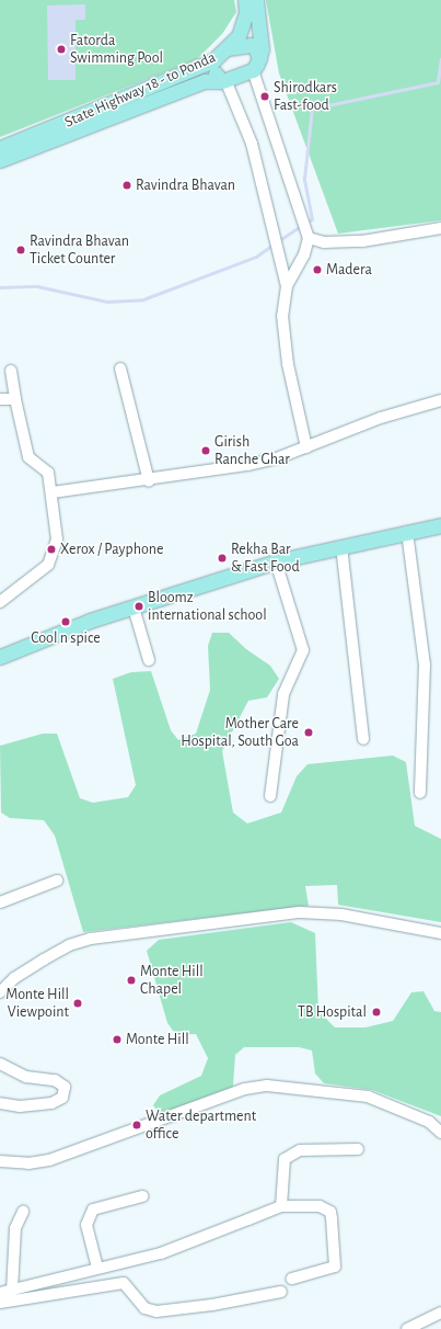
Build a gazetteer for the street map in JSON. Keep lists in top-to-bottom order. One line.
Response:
{"streets":{"main road":["State Highway 18 - to Ponda"]},"places":["Fatorda Swimming Pool","Shirodkars Fast-food","Ravindra Bhavan","Ravindra Bhavan Ticket Counter","Madera","Girish Ranche Ghar","Xerox / Payphone","Rekha Bar & Fast Food","Bloomz international school","Cool n spice","Mother Care Hospital, South Goa","Monte Hill Chapel","Monte Hill Viewpoint","TB Hospital","Monte Hill","Water department office"]}
